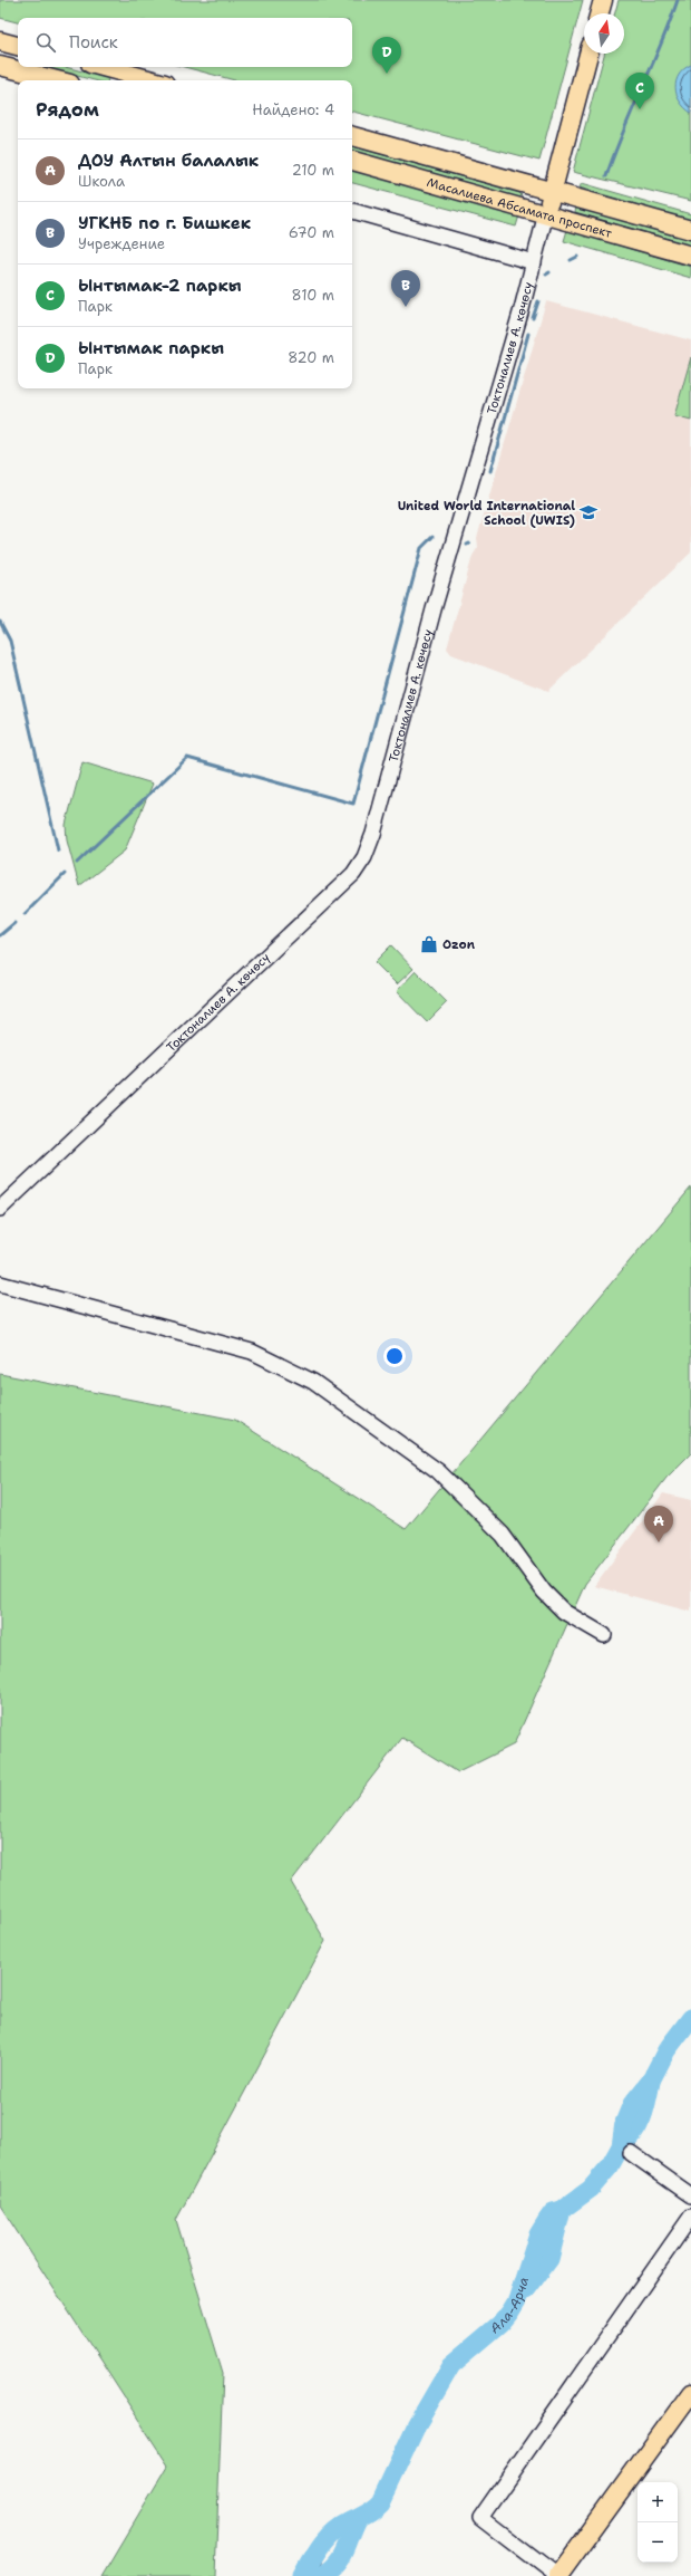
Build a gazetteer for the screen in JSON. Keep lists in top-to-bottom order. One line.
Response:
{"streets":{"main road":["Масалиева Абсамата проспект","Токтоналиев А. көчөсү"]},"crossings":[["Масалиева Абсамата проспект","Токтоналиев А. көчөсү"]],"water":["Ала-Арча"],"places":{"school or university":["United World International School (UWIS)"],"shop":["Ozon"]},"north":"top","page":{"search":"Поиск","pins":["D","C","B","A"],"heading":["Рядом","Найдено: 4"],"list":[{"mark":"A","name":"ДОУ Алтын балалык","note":"Школа","value":"210 m"},{"mark":"B","name":"УГКНБ по г. Бишкек","note":"Учреждение","value":"670 m"},{"mark":"C","name":"Ынтымак-2 паркы","note":"Парк","value":"810 m"},{"mark":"D","name":"Ынтымак паркы","note":"Парк","value":"820 m"}],"map_buttons":["+","−"]}}
